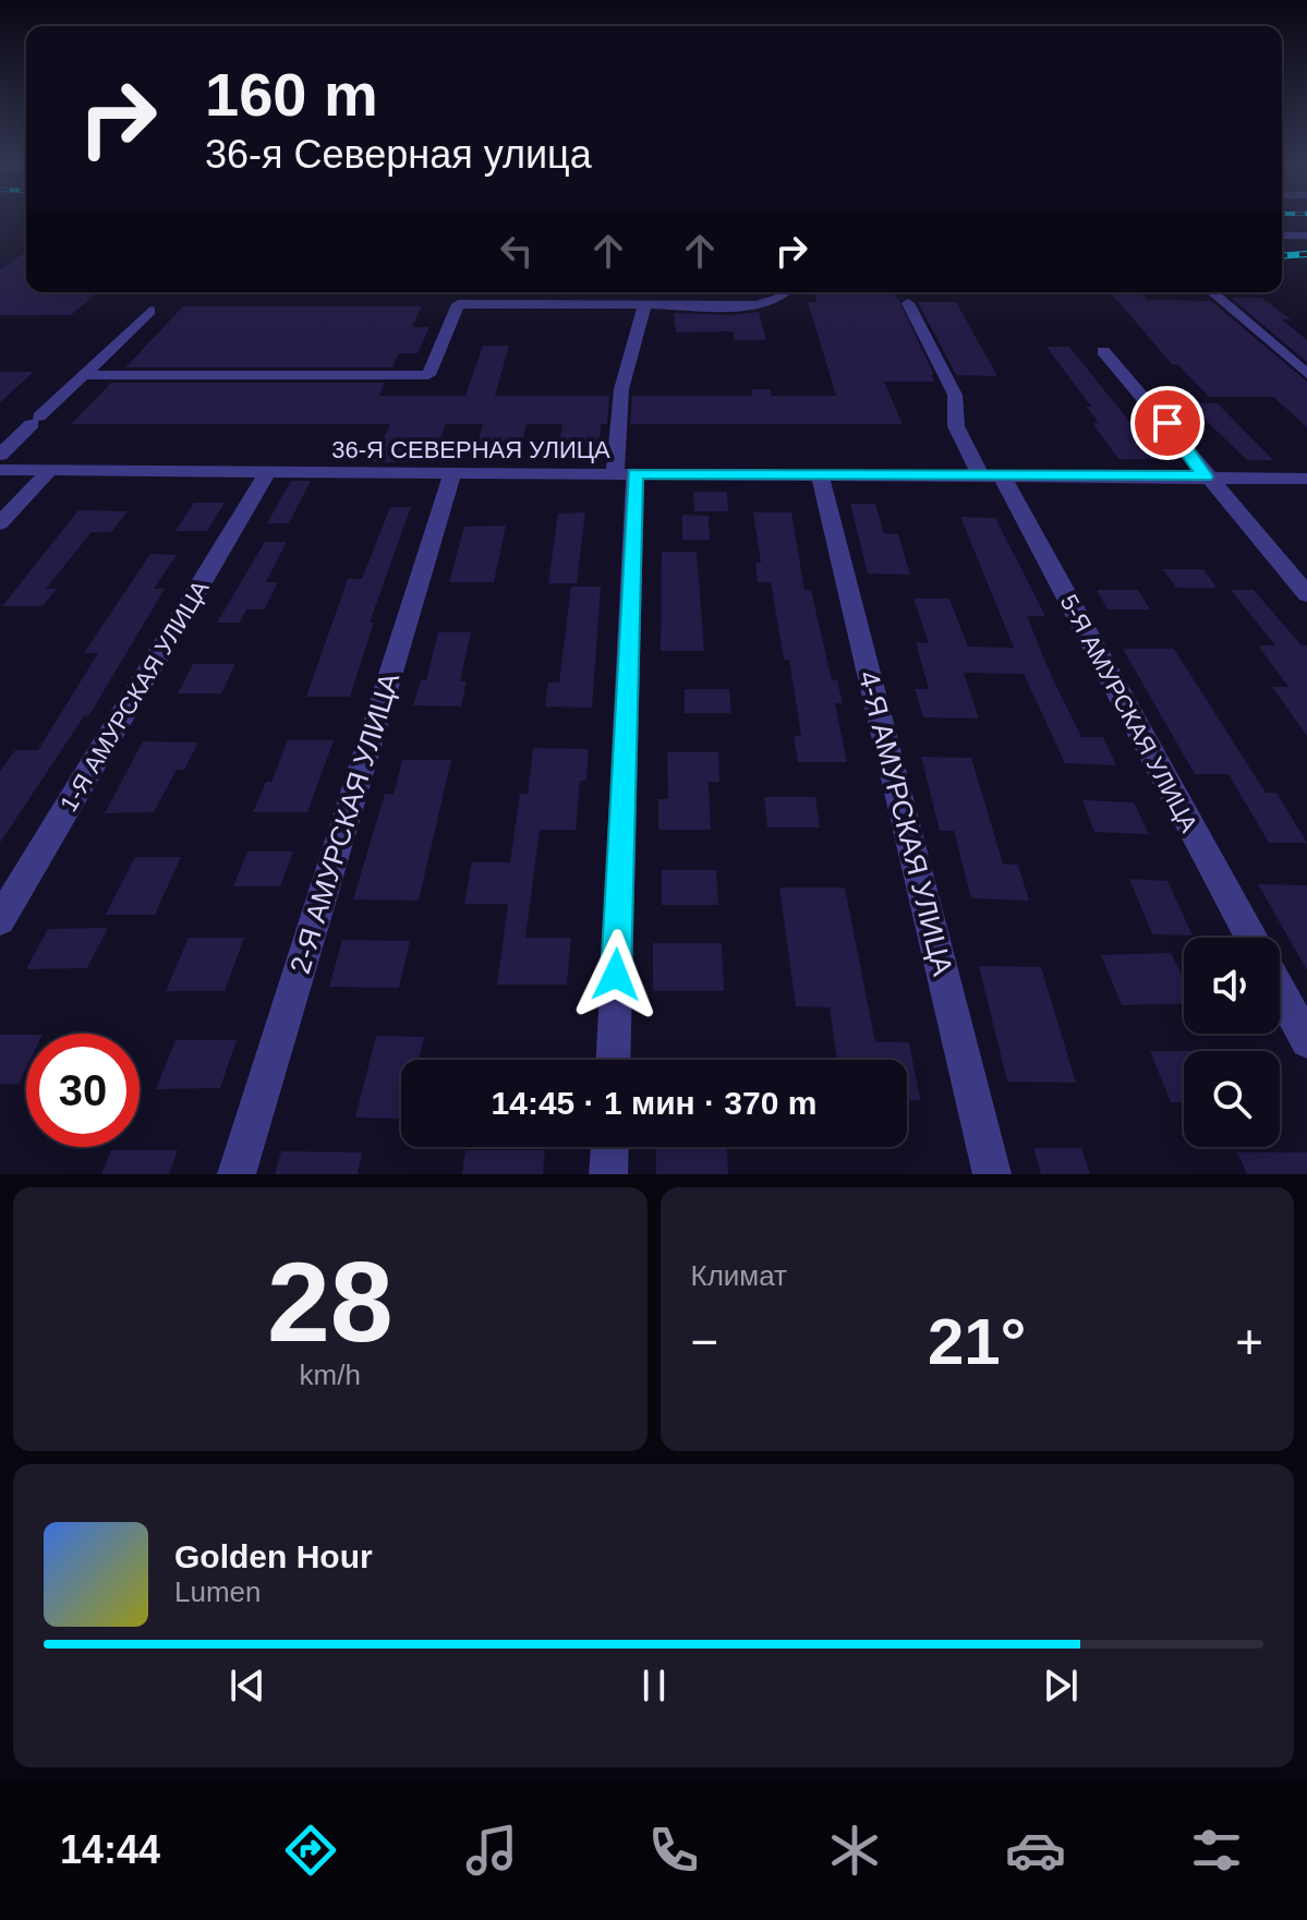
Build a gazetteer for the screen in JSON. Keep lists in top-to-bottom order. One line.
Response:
{"streets":{"street":["36-Я СЕВЕРНАЯ УЛИЦА","1-Я АМУРСКАЯ УЛИЦА","5-Я АМУРСКАЯ УЛИЦА","2-Я АМУРСКАЯ УЛИЦА","4-Я АМУРСКАЯ УЛИЦА"]},"crossings":[["36-Я СЕВЕРНАЯ УЛИЦА","1-Я АМУРСКАЯ УЛИЦА"],["36-Я СЕВЕРНАЯ УЛИЦА","5-Я АМУРСКАЯ УЛИЦА"],["36-Я СЕВЕРНАЯ УЛИЦА","2-Я АМУРСКАЯ УЛИЦА"],["36-Я СЕВЕРНАЯ УЛИЦА","4-Я АМУРСКАЯ УЛИЦА"]],"page":{"turn":["160 m","36-я Северная улица"],"limit":"30","trip":"14:45 · 1 мин · 370 m","tile":[["28","km/h"],"Климат"],"heat":["−","21°","+"],"song":["Golden Hour","Lumen"],"tabs":"14:44"}}
